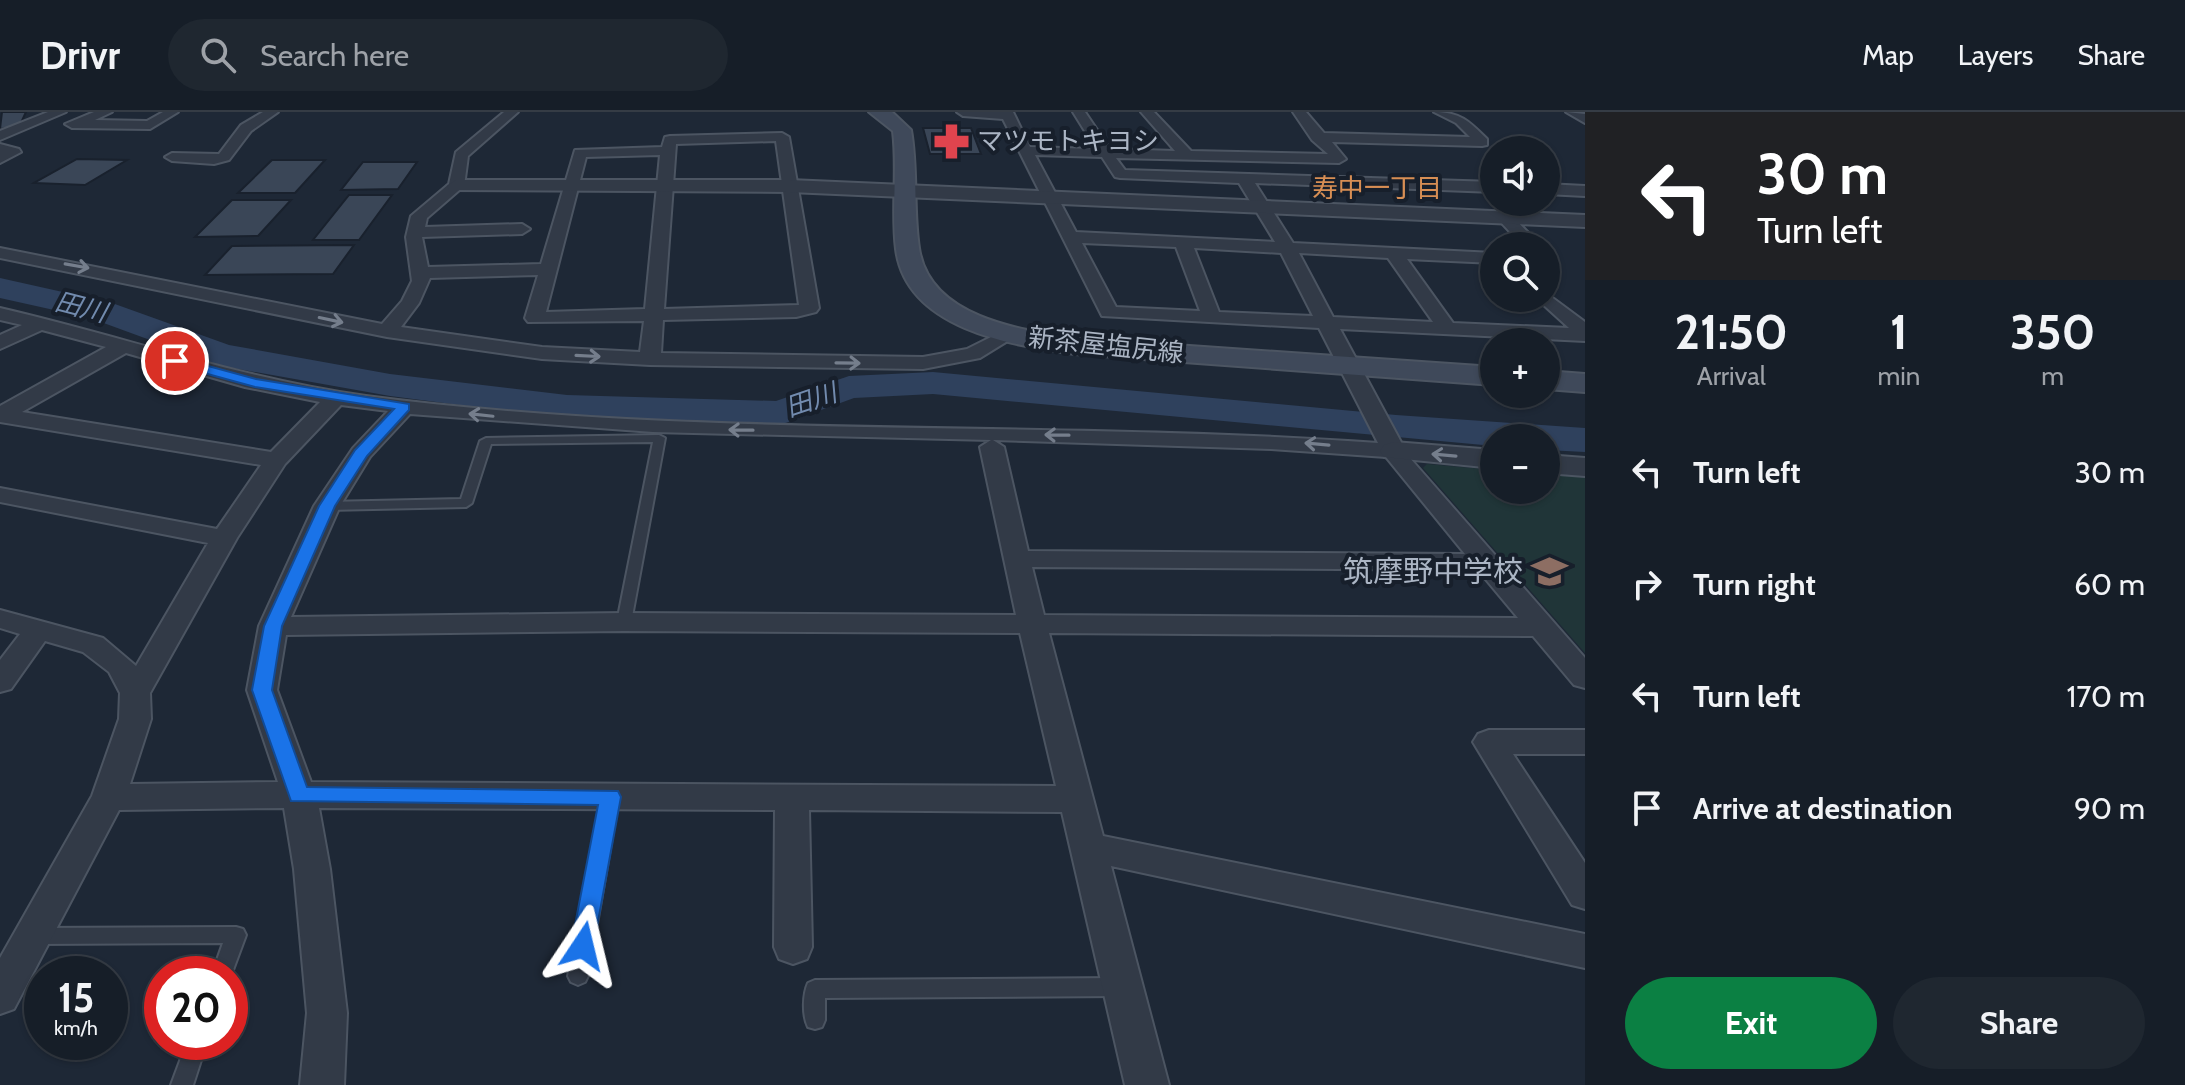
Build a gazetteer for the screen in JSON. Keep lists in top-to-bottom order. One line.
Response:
{"streets":{"main road":["新茶屋塩尻線"]},"districts":["寿中一丁目"],"water":["田川"],"places":{"pharmacy":["マツモトキヨシ"],"school or university":["筑摩野中学校"]},"page":{"header":"Drivr","search":"Search here","nav":["Map","Layers","Share"],"turn":["30 m","Turn left"],"map_buttons":["+","−"],"eta":["21:50","Arrival","1","min","350","m"],"list":[{"name":"Turn left","value":"30 m"},{"name":"Turn right","value":"60 m"},{"name":"Turn left","value":"170 m"},{"name":"Arrive at destination","value":"90 m"}],"speed":"15 km/h","limit":"20","buttons":["Exit","Share"]}}
